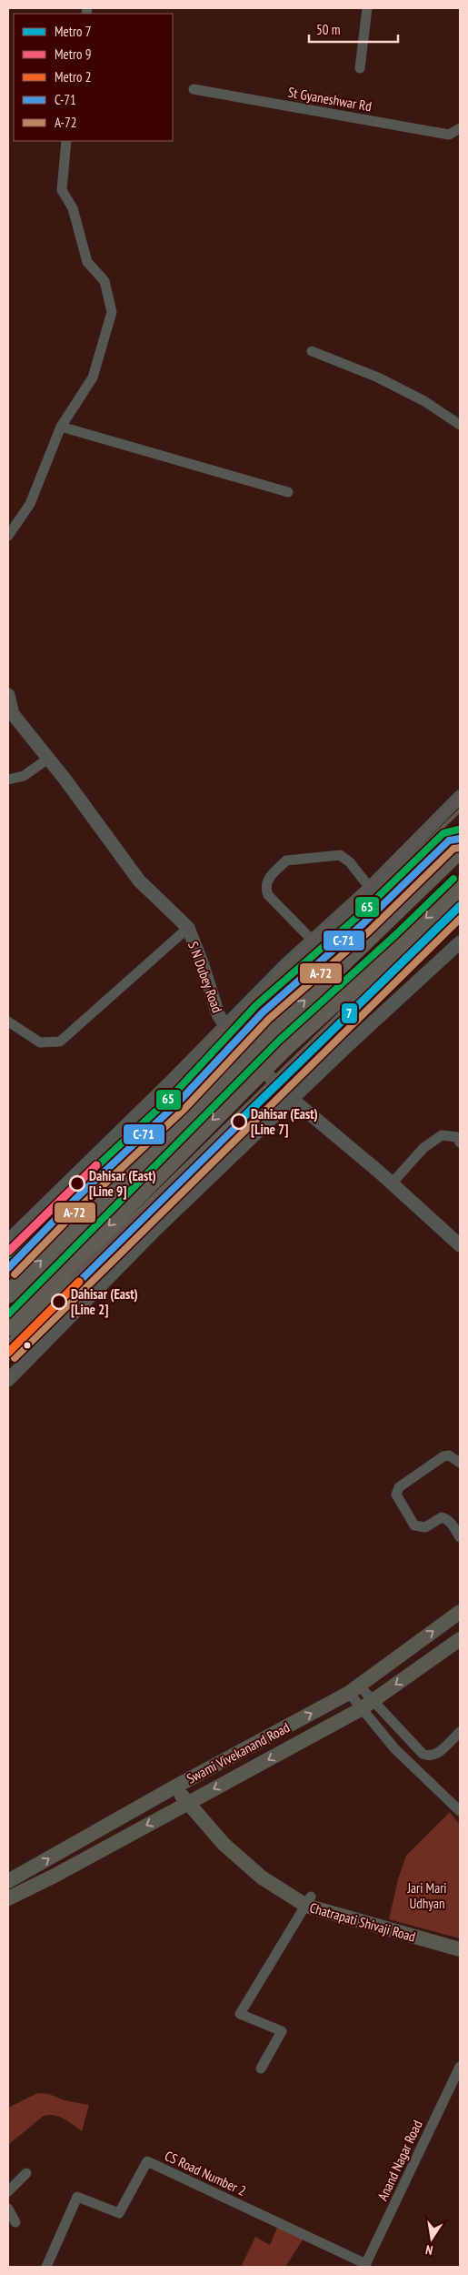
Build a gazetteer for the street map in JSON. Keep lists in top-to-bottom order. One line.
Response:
{"streets":{"main road":["Swami Vivekanand Road","Chatrapati Shivaji Road"],"street":["St Gyaneshwar Rd","S N Dubey Road","Anand Nagar Road","CS Road Number 2"]},"crossings":[["Swami Vivekanand Road","Chatrapati Shivaji Road"],["Anand Nagar Road","CS Road Number 2"]],"parks":["Jari Mari Udhyan"],"places":["Dahisar (East) [Line 7]","Dahisar (East) [Line 9]","Dahisar (East) [Line 2]"],"lines":["transit line 65","transit line C-71","transit line A-72","metro line 7","metro line 9","metro line 2"],"legend":["Metro 7","Metro 9","Metro 2","C-71","A-72"],"scale_bar":"50 m","north":"bottom"}
